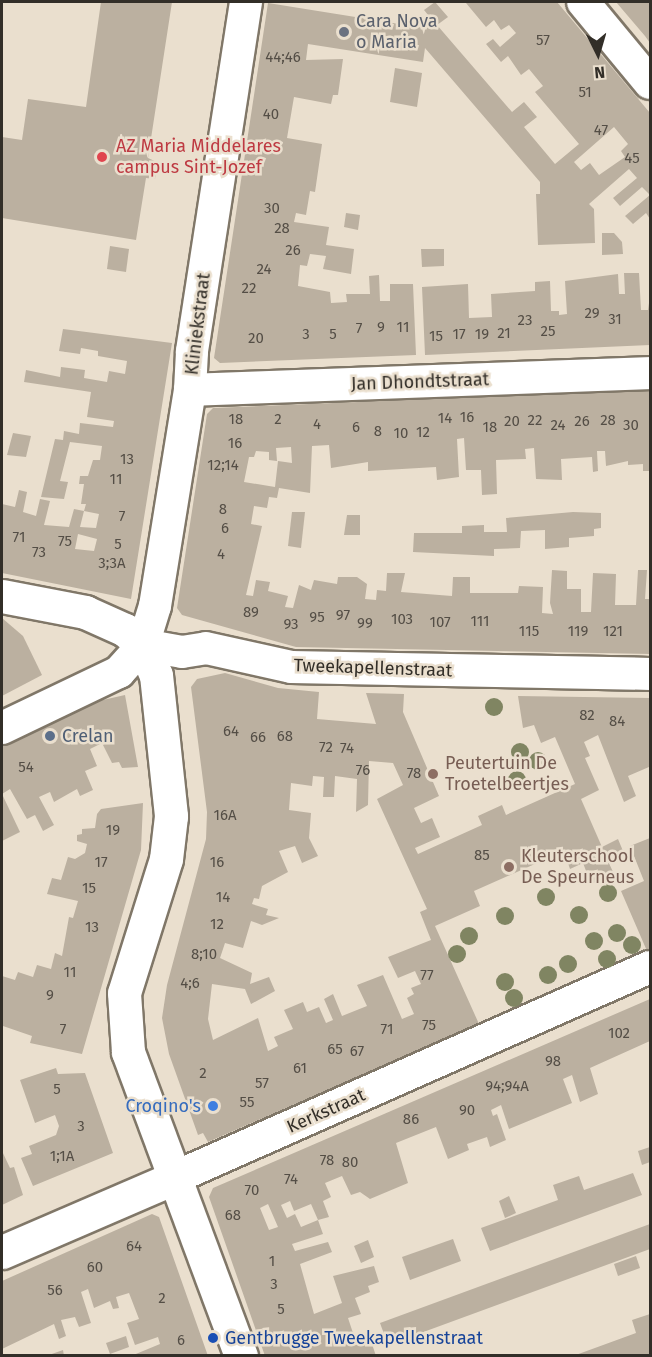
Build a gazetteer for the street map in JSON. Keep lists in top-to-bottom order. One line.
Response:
{"streets":{"street":["Kliniekstraat","Jan Dhondtstraat","Tweekapellenstraat","Kerkstraat"]},"crossings":[["Kliniekstraat","Jan Dhondtstraat"],["Kliniekstraat","Tweekapellenstraat"]],"places":["Cara Nova o Maria","AZ Maria Middelares campus Sint-Jozef","Crelan","Peutertuin De Troetelbeertjes","Kleuterschool De Speurneus","Croqino's","Gentbrugge Tweekapellenstraat"],"house_numbers":["57","44;46","51","40","47","45","30","28","26","24","22","29","31","23","9","11","7","25","21","3","5","17","19","15","20","16","14","18","2","22","28","20","26","4","24","30","6","18","8","12","10","16","13","12;14","11","8","7","6","71","75","5","73","4","3;3A","89","97","95","103","111","107","99","93","115","119","121","82","84","64","68","66","72","74","54","76","78","16A","19","85","17","16","15","14","12","13","8;10","11","77","4;6","9","75","7","71","102","65","67","98","61","2","57","94;94A","5","55","90","86","3","1;1A","78","80","74","70","68","64","1","60","3","56","2","5","6"],"north":"bottom"}
